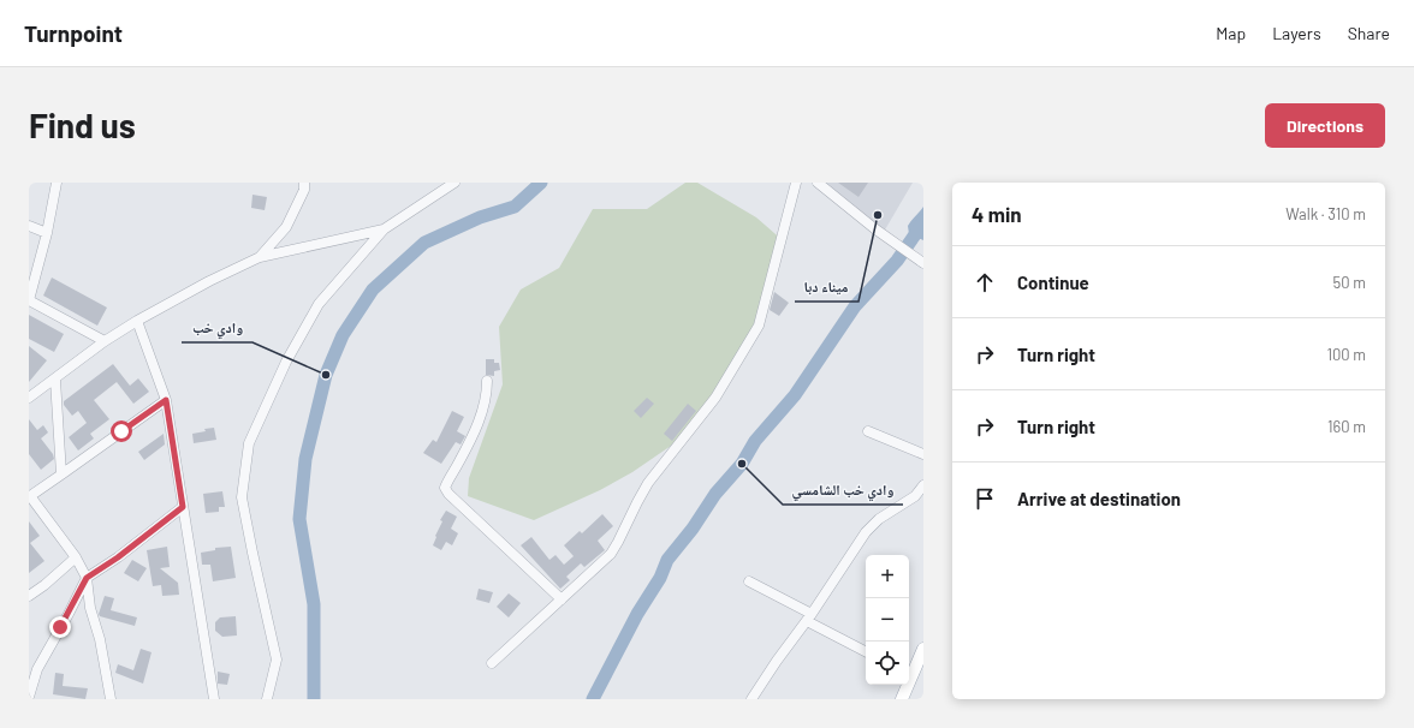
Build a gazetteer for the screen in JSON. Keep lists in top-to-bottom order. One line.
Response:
{"places":["ميناء دبا","وادي خب","وادي خب الشامسي"],"page":{"header":"Turnpoint","nav":["Map","Layers","Share"],"buttons":"Directions","title":"Find us","heading":["4 min","Walk · 310 m"],"list":[["Continue","50 m"],["Turn right","100 m"],["Turn right","160 m"],"Arrive at destination"],"map_buttons":["+","−"]}}
